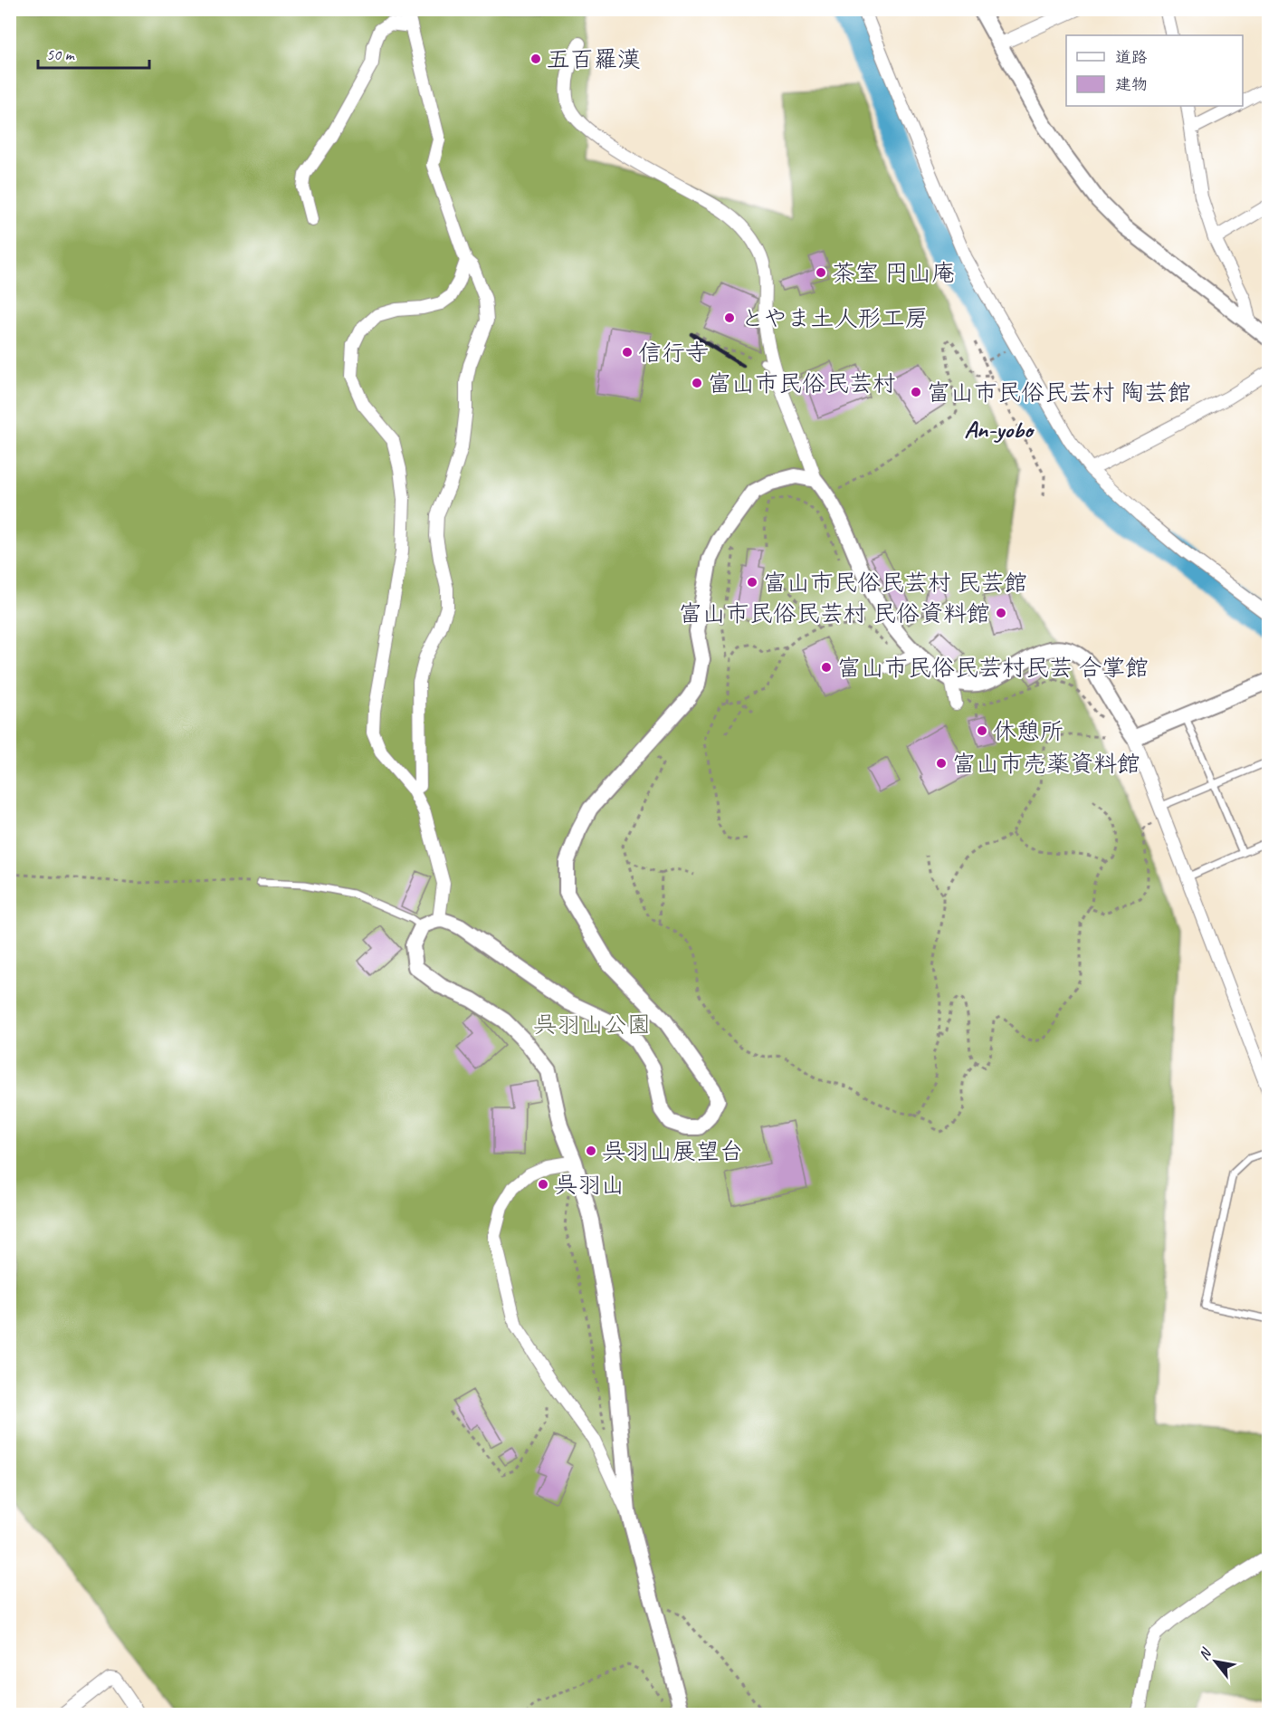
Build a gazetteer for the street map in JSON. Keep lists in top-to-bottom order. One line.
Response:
{"districts":["An-yobo"],"parks":["呉羽山公園"],"places":["五百羅漢","茶室 円山庵","とやま土人形工房","信行寺","富山市民俗民芸村","富山市民俗民芸村 陶芸館","富山市民俗民芸村 民芸館","富山市民俗民芸村 民俗資料館","富山市民俗民芸村民芸 合掌館","休憩所","富山市売薬資料館","呉羽山展望台","呉羽山"],"legend":["道路","建物"],"scale_bar":"50 m","north":"top left"}
